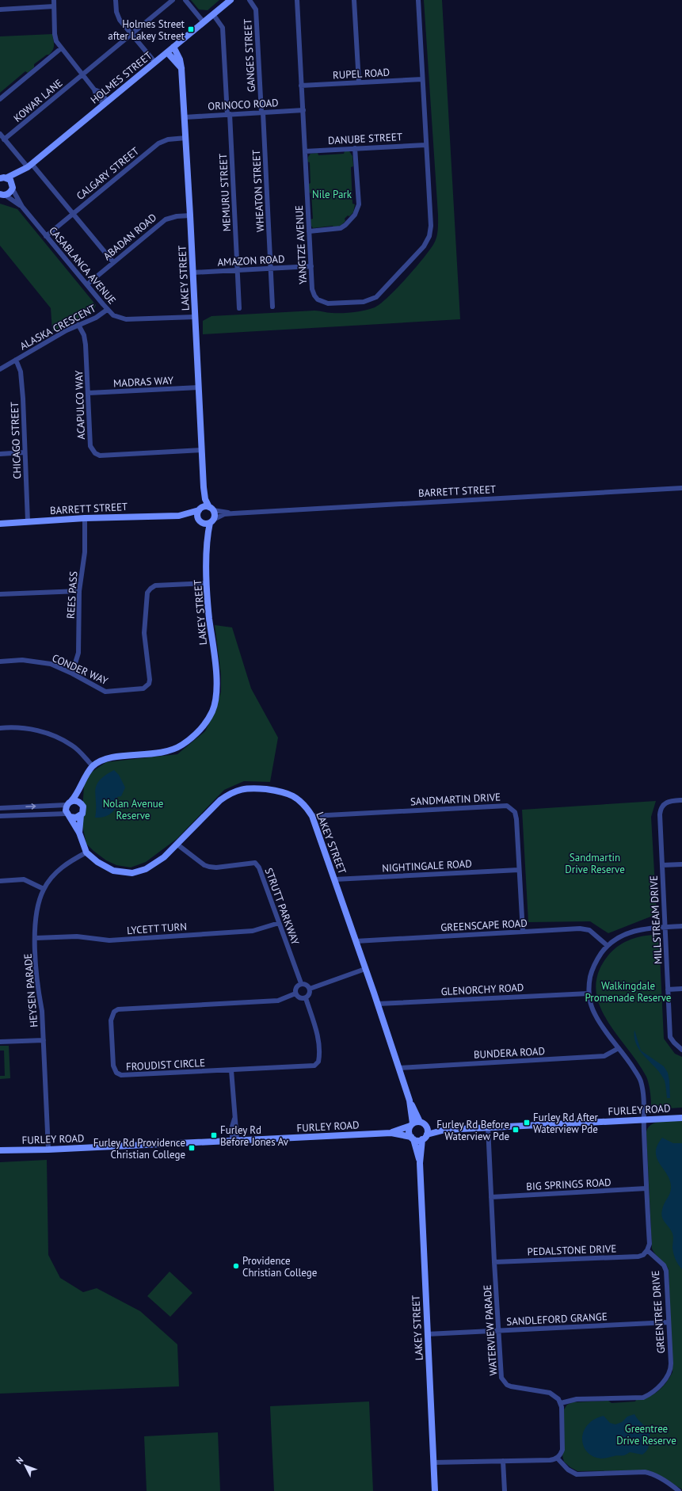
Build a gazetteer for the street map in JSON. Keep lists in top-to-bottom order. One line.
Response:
{"streets":{"street":["GANGES STREET","RUPEL ROAD","HOLMES STREET","KOWAR LANE","ORINOCO ROAD","DANUBE STREET","CALGARY STREET","WHEATON STREET","MEMURU STREET","ABADAN ROAD","YANGTZE AVENUE","AMAZON ROAD","CASABLANCA AVENUE","LAKEY STREET","ALASKA CRESCENT","MADRAS WAY","ACAPULCO WAY","CHICAGO STREET","BARRETT STREET","REES PASS","CONDER WAY","SANDMARTIN DRIVE","NIGHTINGALE ROAD","STRUTT PARKWAY","MILLSTREAM DRIVE","GREENSCAPE ROAD","LYCETT TURN","GLENORCHY ROAD","HEYSEN PARADE","BUNDERA ROAD","FROUDIST CIRCLE","FURLEY ROAD","BIG SPRINGS ROAD","PEDALSTONE DRIVE","GREENTREE DRIVE","SANDLEFORD GRANGE","WATERVIEW PARADE"]},"crossings":[["GANGES STREET","ORINOCO ROAD"],["GANGES STREET","WHEATON STREET"],["RUPEL ROAD","YANGTZE AVENUE"],["HOLMES STREET","MEMURU STREET"],["HOLMES STREET","CASABLANCA AVENUE"],["HOLMES STREET","LAKEY STREET"],["ORINOCO ROAD","WHEATON STREET"],["ORINOCO ROAD","MEMURU STREET"],["ORINOCO ROAD","YANGTZE AVENUE"],["ORINOCO ROAD","LAKEY STREET"],["DANUBE STREET","YANGTZE AVENUE"],["CALGARY STREET","CASABLANCA AVENUE"],["CALGARY STREET","LAKEY STREET"],["WHEATON STREET","AMAZON ROAD"],["MEMURU STREET","AMAZON ROAD"],["ABADAN ROAD","CASABLANCA AVENUE"],["ABADAN ROAD","LAKEY STREET"],["YANGTZE AVENUE","AMAZON ROAD"],["AMAZON ROAD","LAKEY STREET"],["CASABLANCA AVENUE","LAKEY STREET"],["CASABLANCA AVENUE","ALASKA CRESCENT"],["LAKEY STREET","MADRAS WAY"],["LAKEY STREET","ACAPULCO WAY"],["LAKEY STREET","BARRETT STREET"],["LAKEY STREET","CONDER WAY"],["LAKEY STREET","SANDMARTIN DRIVE"],["LAKEY STREET","NIGHTINGALE ROAD"],["LAKEY STREET","STRUTT PARKWAY"],["LAKEY STREET","GREENSCAPE ROAD"],["LAKEY STREET","GLENORCHY ROAD"],["LAKEY STREET","HEYSEN PARADE"],["LAKEY STREET","BUNDERA ROAD"],["LAKEY STREET","FURLEY ROAD"],["LAKEY STREET","SANDLEFORD GRANGE"],["ALASKA CRESCENT","ACAPULCO WAY"],["ALASKA CRESCENT","CHICAGO STREET"],["MADRAS WAY","ACAPULCO WAY"],["CHICAGO STREET","BARRETT STREET"],["BARRETT STREET","REES PASS"],["REES PASS","CONDER WAY"],["SANDMARTIN DRIVE","NIGHTINGALE ROAD"],["SANDMARTIN DRIVE","GREENSCAPE ROAD"],["STRUTT PARKWAY","LYCETT TURN"],["STRUTT PARKWAY","FROUDIST CIRCLE"],["LYCETT TURN","HEYSEN PARADE"],["HEYSEN PARADE","FURLEY ROAD"],["FURLEY ROAD","WATERVIEW PARADE"],["BIG SPRINGS ROAD","WATERVIEW PARADE"],["PEDALSTONE DRIVE","GREENTREE DRIVE"],["PEDALSTONE DRIVE","WATERVIEW PARADE"],["GREENTREE DRIVE","SANDLEFORD GRANGE"],["GREENTREE DRIVE","WATERVIEW PARADE"],["SANDLEFORD GRANGE","WATERVIEW PARADE"]],"parks":["Nile Park","Nolan Avenue Reserve","Sandmartin Drive Reserve","Walkingdale Promenade Reserve","Greentree Drive Reserve"],"places":{"transit":["Holmes Street after Lakey Street","Furley Rd After Waterview Pde","Furley Rd Before Waterview Pde","Furley Rd Before Jones Av","Furley Rd Providence Christian College"],"other":["Providence Christian College"]},"north":"top left"}
